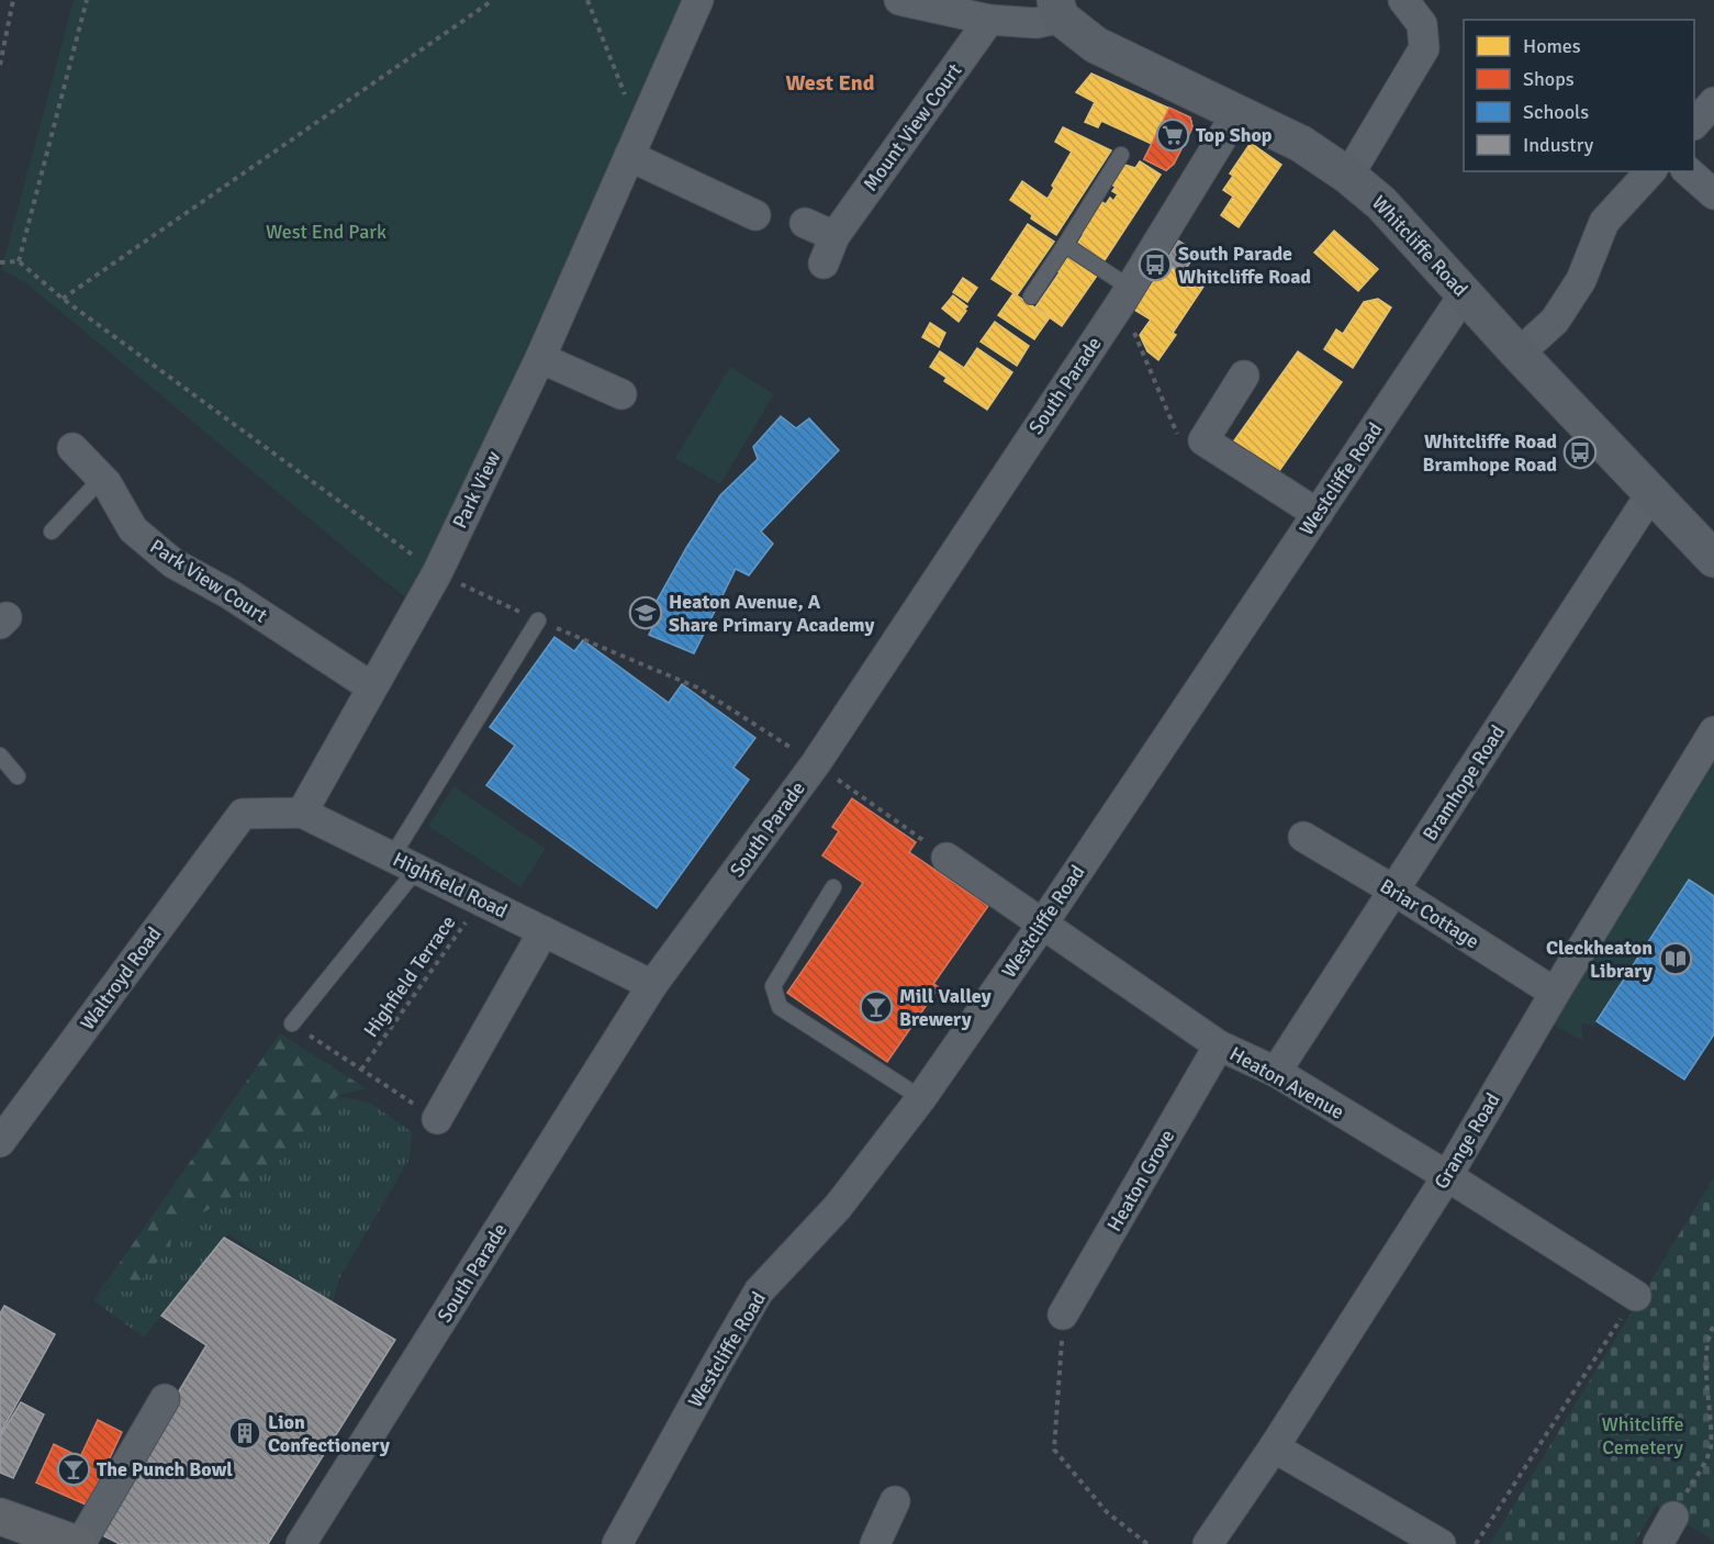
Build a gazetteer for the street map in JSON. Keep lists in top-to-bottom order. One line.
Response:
{"streets":{"main road":["Whitcliffe Road"],"street":["Mount View Court","South Parade","Westcliffe Road","Park View","Park View Court","Bramhope Road","Highfield Road","Briar Cottage","Waltroyd Road","Heaton Avenue","Grange Road","Heaton Grove"],"path":["Highfield Terrace"]},"crossings":[["Whitcliffe Road","South Parade"],["Whitcliffe Road","Westcliffe Road"],["Whitcliffe Road","Bramhope Road"],["South Parade","Highfield Road"],["Westcliffe Road","Heaton Avenue"],["Park View","Park View Court"],["Park View","Highfield Road"],["Bramhope Road","Briar Cottage"],["Bramhope Road","Heaton Avenue"],["Highfield Road","Highfield Terrace"],["Highfield Road","Waltroyd Road"],["Briar Cottage","Grange Road"],["Heaton Avenue","Grange Road"],["Heaton Avenue","Heaton Grove"]],"districts":["West End"],"parks":["West End Park","Whitcliffe Cemetery"],"places":{"supermarket":["Top Shop"],"bus stop":["South Parade Whitcliffe Road","Whitcliffe Road Bramhope Road"],"school or university":["Heaton Avenue, A Share Primary Academy"],"library":["Cleckheaton Library"],"bar":["Mill Valley Brewery","The Punch Bowl"],"building":["Lion Confectionery"]},"legend":["Homes","Shops","Schools","Industry"]}
